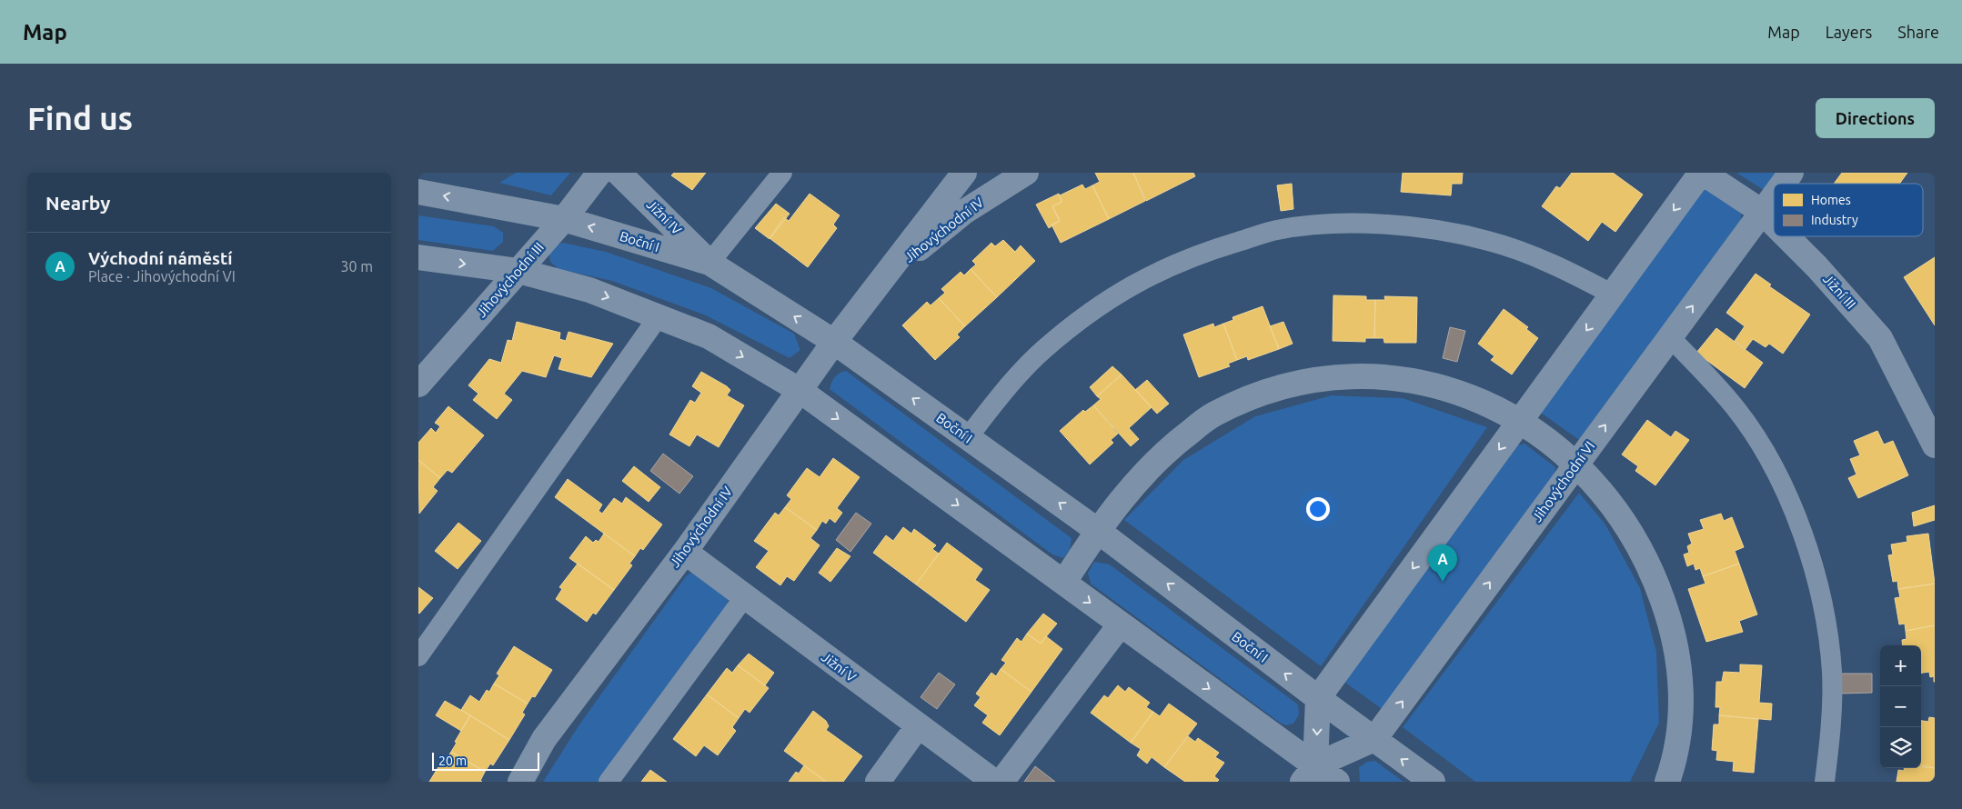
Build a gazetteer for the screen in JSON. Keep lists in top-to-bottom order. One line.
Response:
{"streets":{"street":["Jižní IV","Jihovýchodní IV","Boční I","Jihovýchodní III","Jižní III","Jihovýchodní VI","Jižní V"]},"crossings":[["Jižní IV","Boční I"],["Jihovýchodní IV","Boční I"],["Jihovýchodní IV","Jižní V"],["Boční I","Jihovýchodní III"],["Boční I","Jihovýchodní VI"],["Jižní III","Jihovýchodní VI"]],"legend":["Homes","Industry"],"scale_bar":"20 m","page":{"header":"Map","nav":["Map","Layers","Share"],"buttons":"Directions","title":"Find us","heading":"Nearby","list":[{"mark":"A","name":"Východní náměstí","note":"Place · Jihovýchodní VI","value":"30 m"}],"pins":"A","map_buttons":["+","−"],"scale":"20 m"}}
